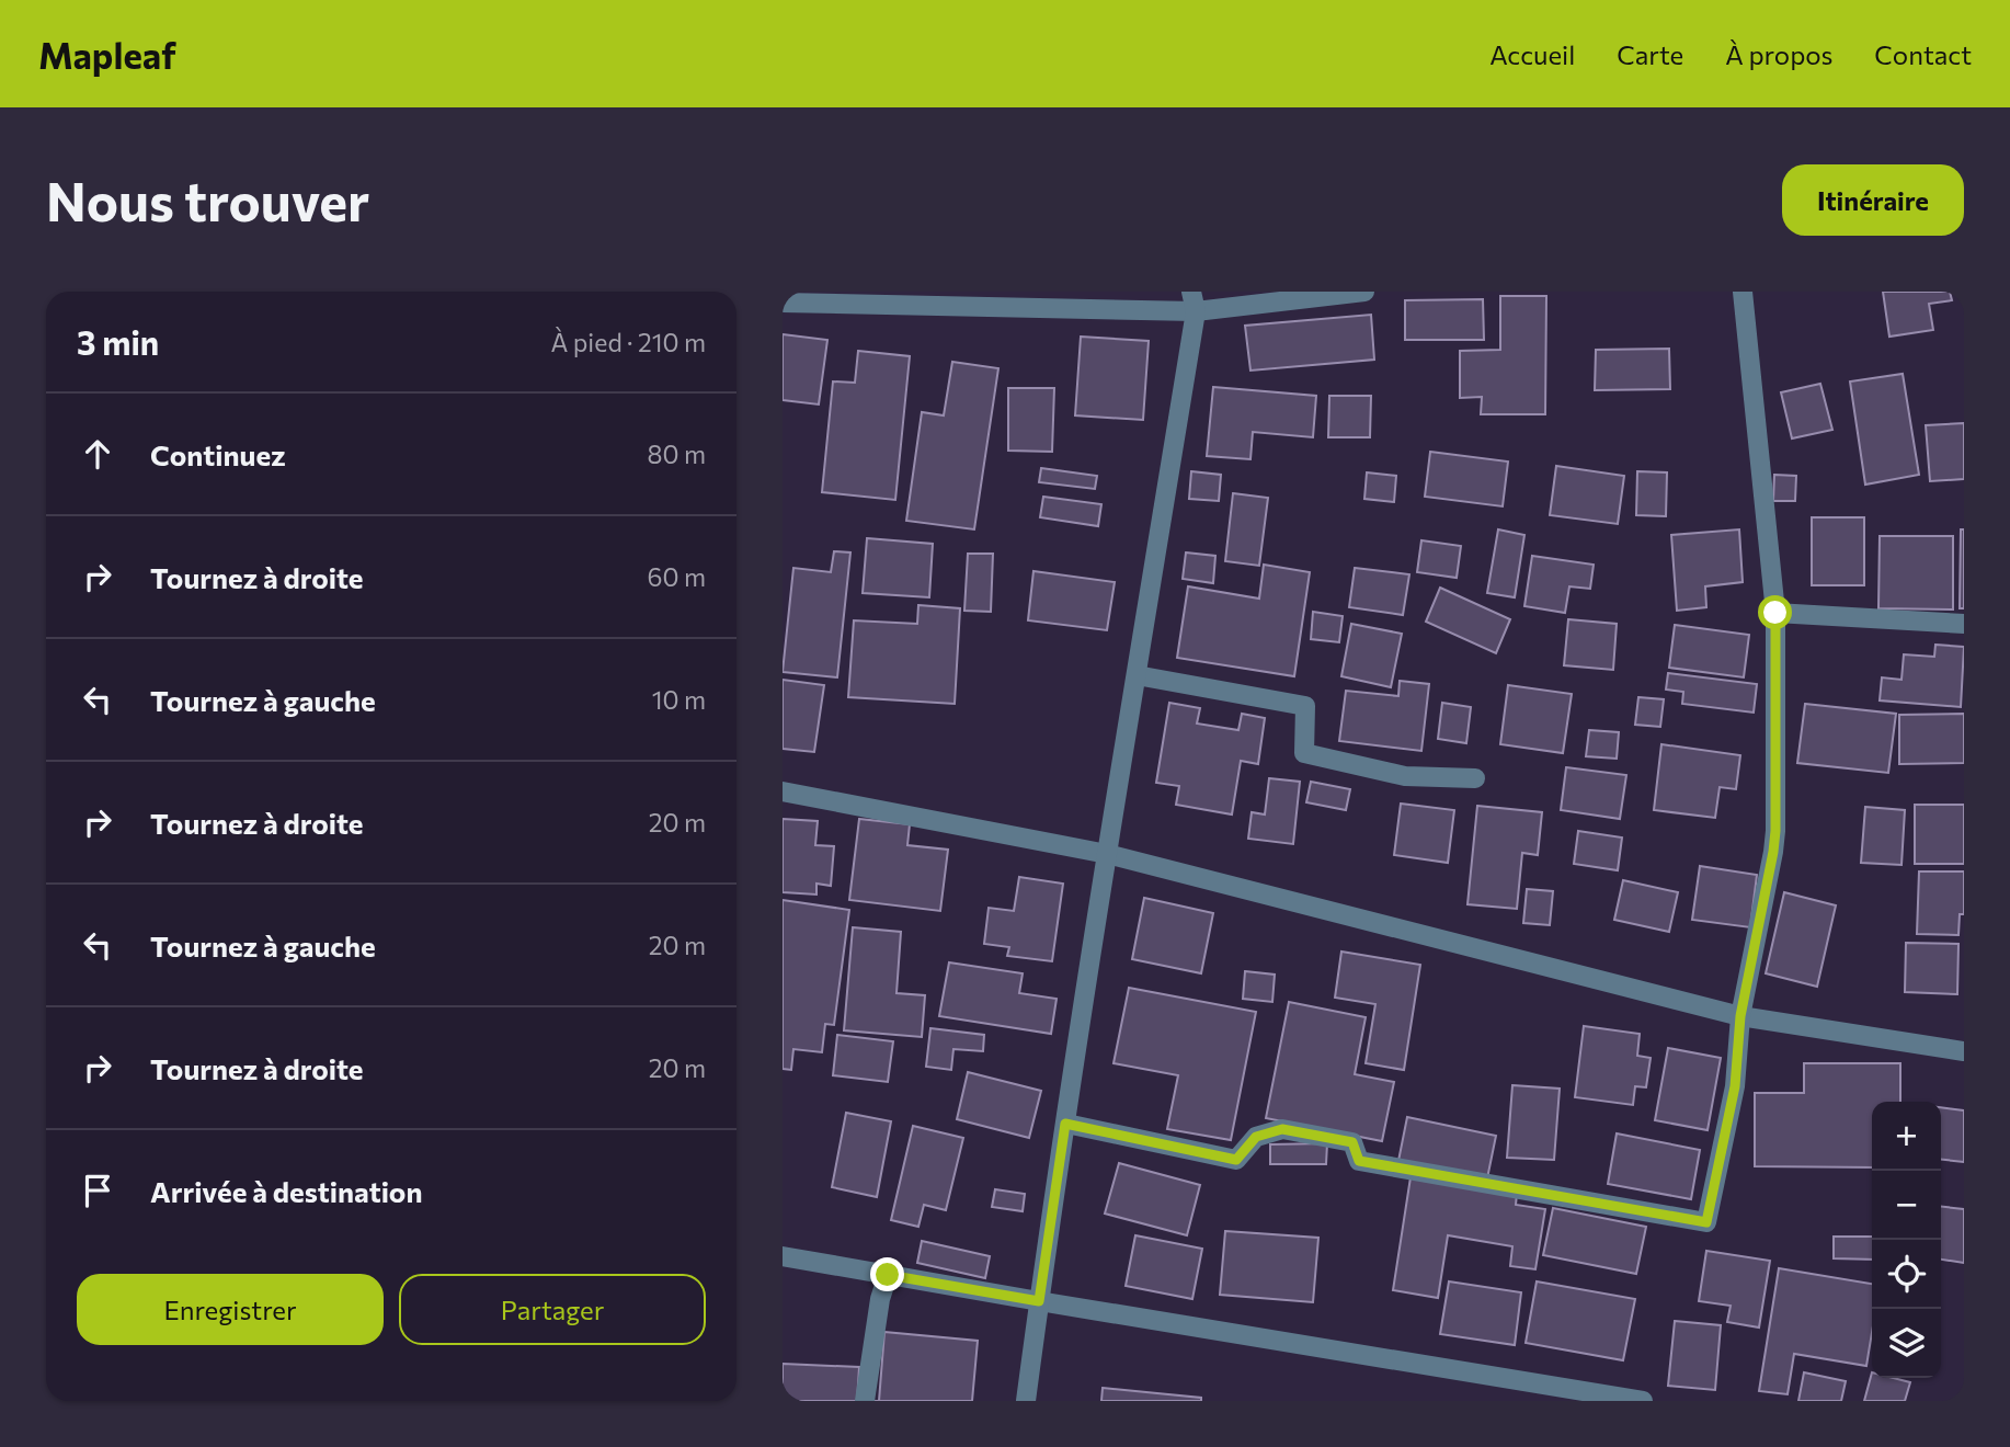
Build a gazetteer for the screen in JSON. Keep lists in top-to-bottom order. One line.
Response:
{"page":{"header":"Mapleaf","nav":["Accueil","Carte","À propos","Contact"],"buttons":["Itinéraire",["Enregistrer","Partager"]],"title":"Nous trouver","heading":["3 min","À pied · 210 m"],"list":[["Continuez","80 m"],["Tournez à droite","60 m"],["Tournez à gauche","10 m"],["Tournez à droite","20 m"],["Tournez à gauche","20 m"],["Tournez à droite","20 m"],"Arrivée à destination"],"map_buttons":["+","−"]}}
